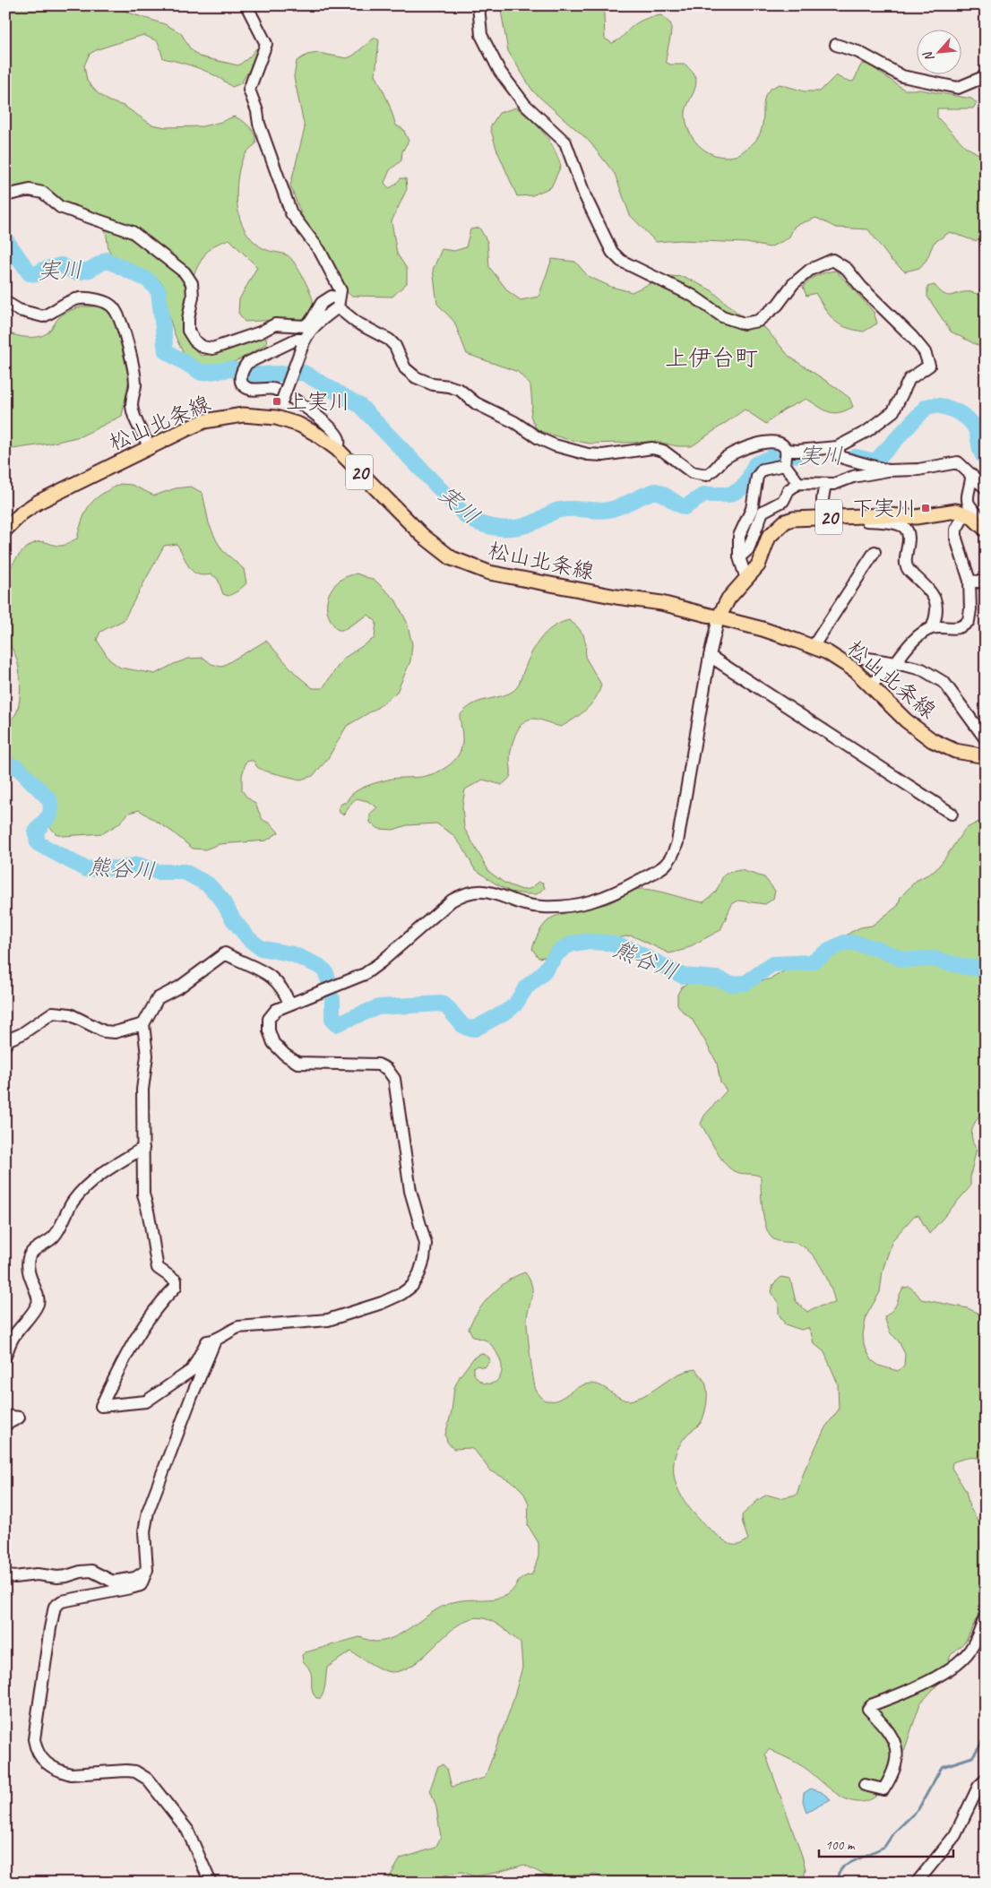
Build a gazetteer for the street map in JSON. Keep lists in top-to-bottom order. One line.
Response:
{"streets":{"main road":["松山北条線","20"]},"crossings":[["松山北条線","20"]],"districts":["上伊台町"],"water":["実川","熊谷川"],"places":{"transit":["上実川","下実川"]},"scale_bar":"100 m","north":"bottom left"}
